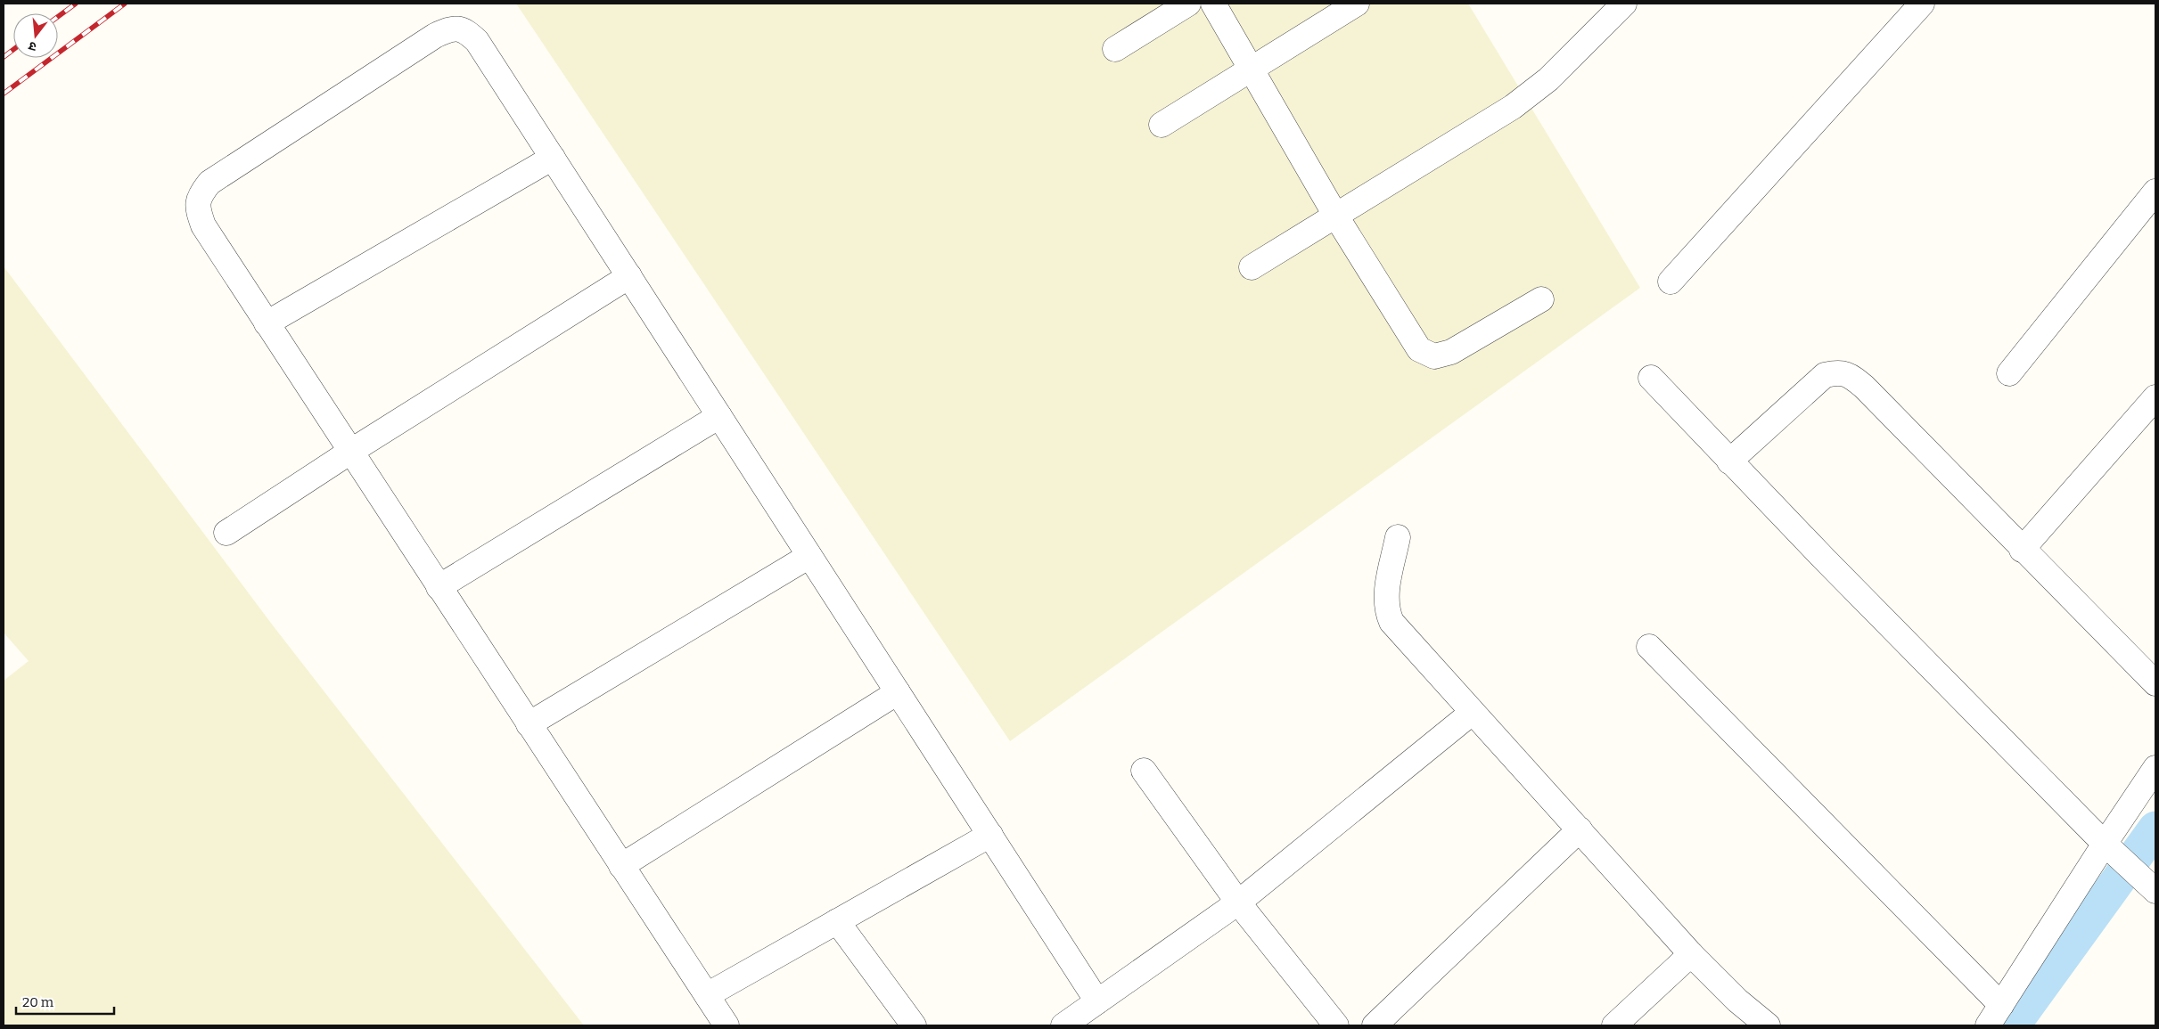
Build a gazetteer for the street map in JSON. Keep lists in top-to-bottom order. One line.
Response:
{"scale_bar":"20 m","north":"bottom"}
